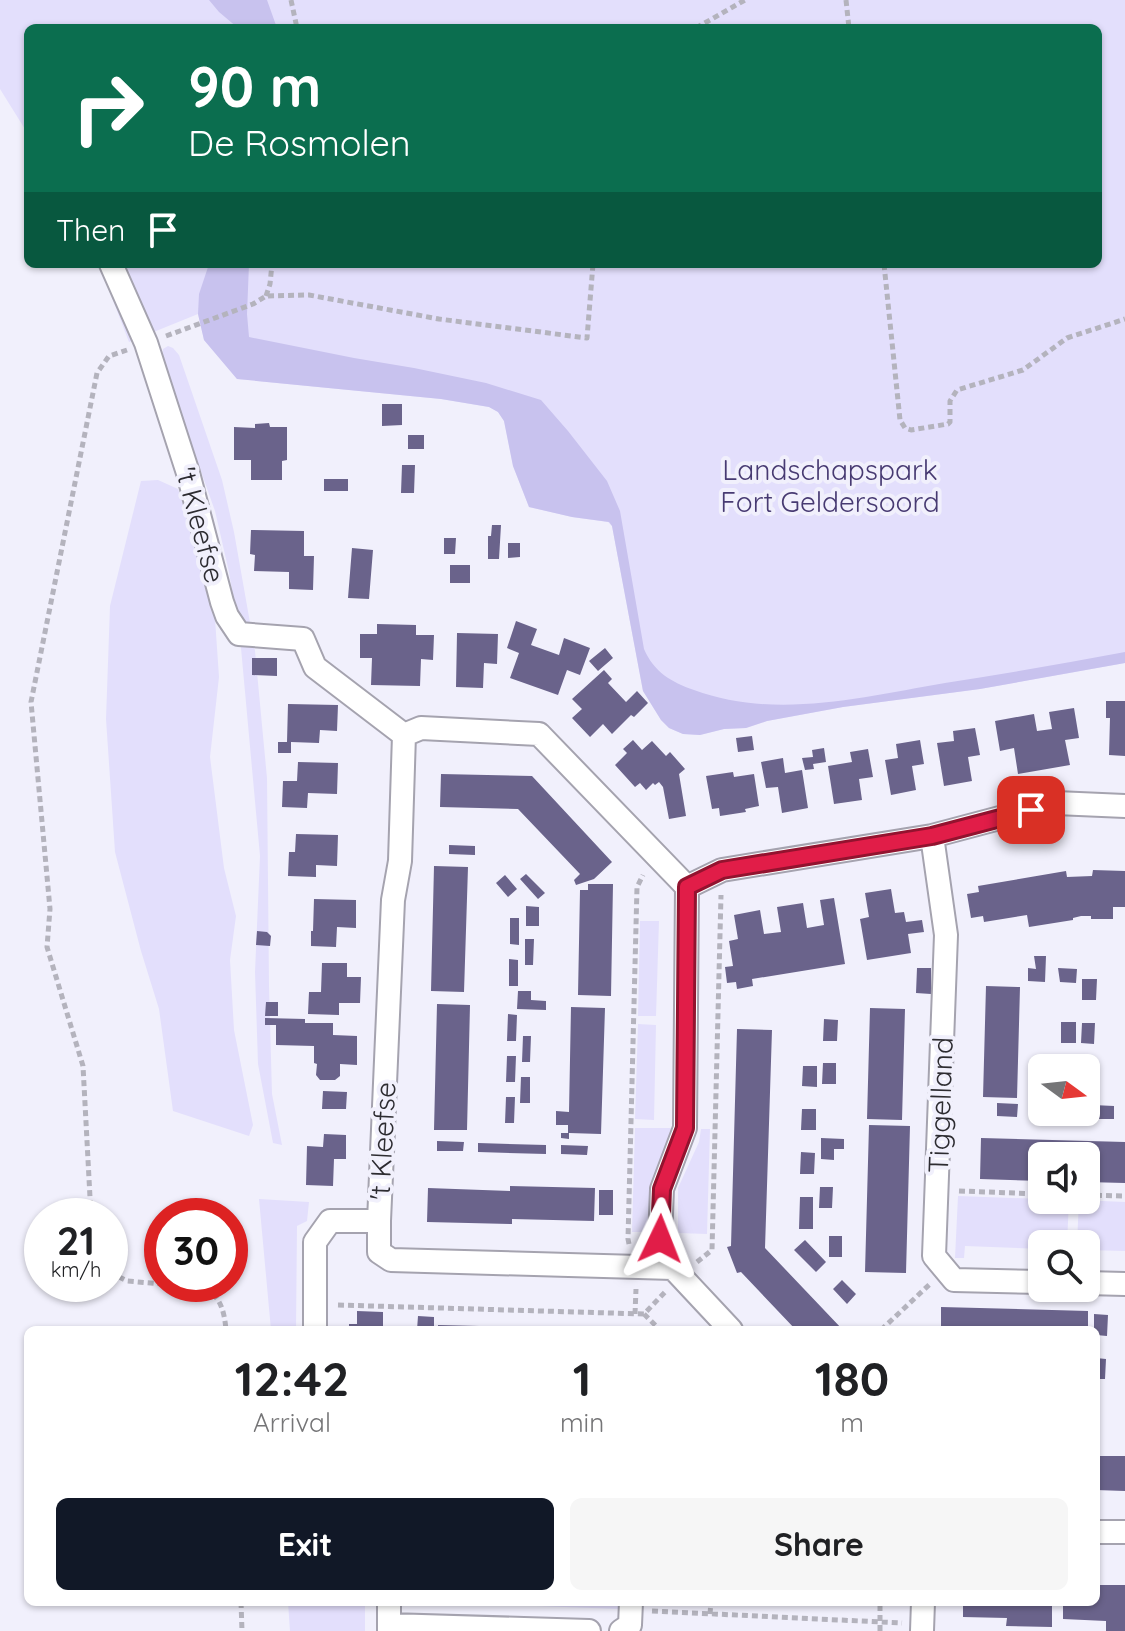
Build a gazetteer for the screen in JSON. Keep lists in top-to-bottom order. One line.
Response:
{"streets":{"street":["'t Kleefse","Tiggelland"]},"parks":["Landschapspark Fort Geldersoord"],"north":"right","page":{"turn":["90 m","De Rosmolen"],"then":"Then","speed":"21 km/h","limit":"30","eta":["12:42","Arrival","1","min","180","m"],"buttons":["Exit","Share"]}}
